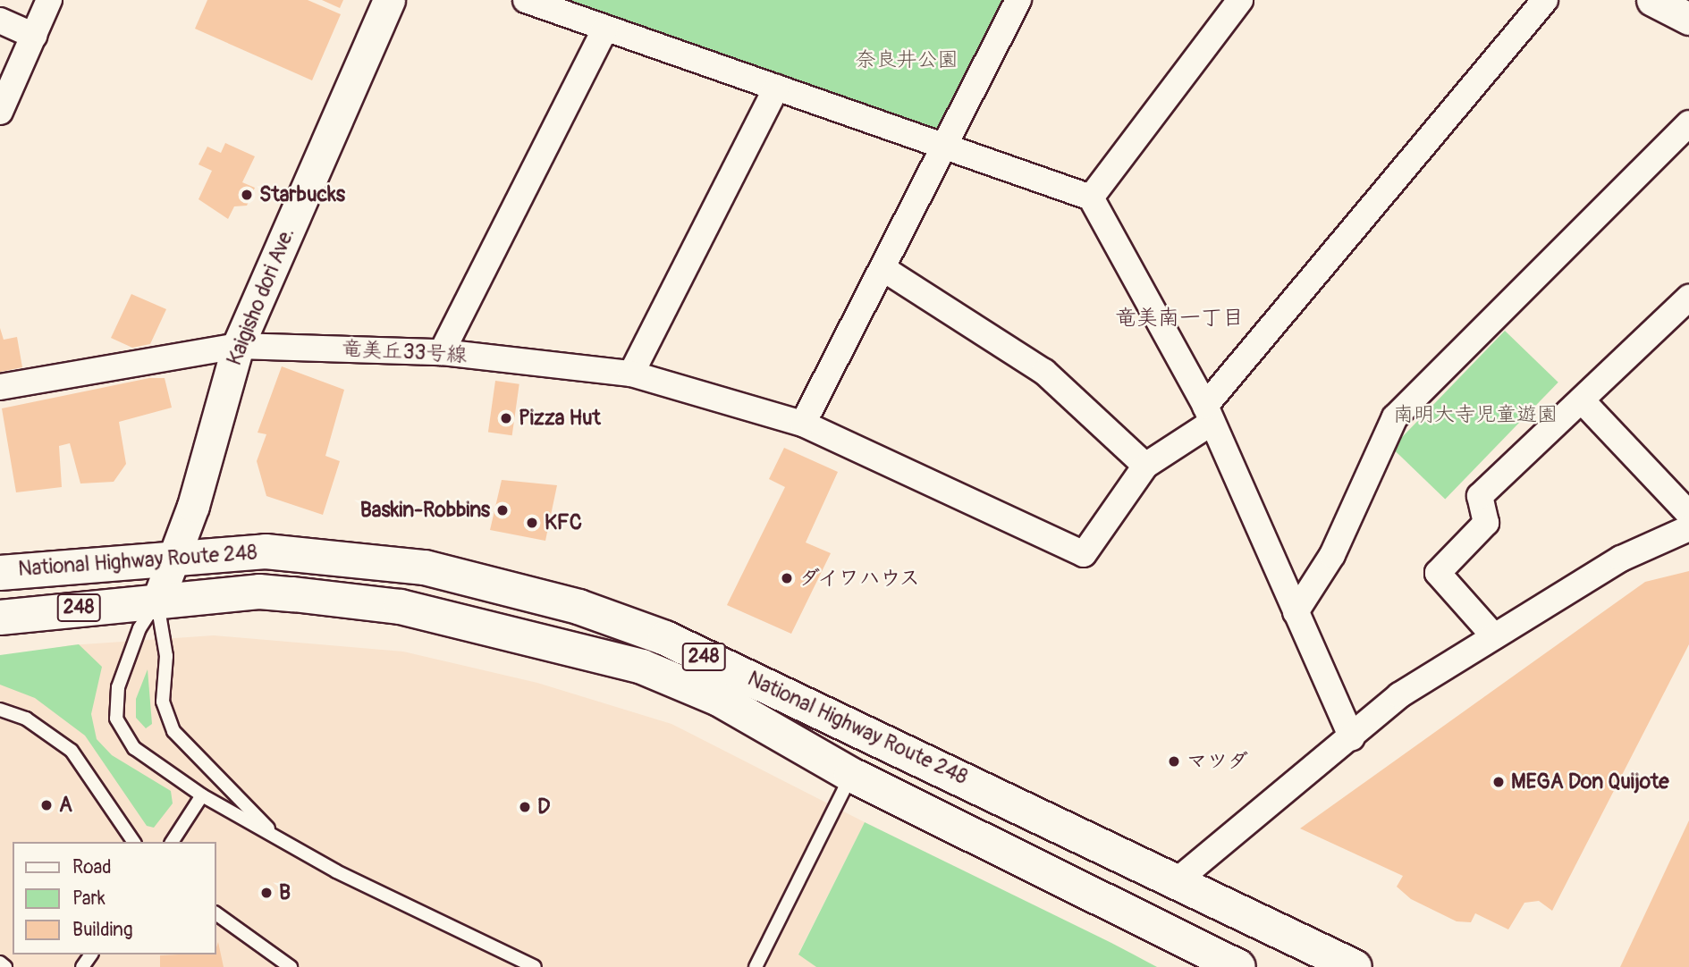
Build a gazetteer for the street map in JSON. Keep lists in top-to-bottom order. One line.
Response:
{"streets":{"highway":["National Highway Route 248","248"],"street":["Kaigisho dori Ave.","竜美丘33号線"]},"crossings":[["Kaigisho dori Ave.","竜美丘33号線"],["Kaigisho dori Ave.","National Highway Route 248"]],"districts":["竜美南一丁目"],"parks":["奈良井公園","南明大寺児童遊園"],"places":["Starbucks","Pizza Hut","Baskin-Robbins","KFC","ダイワハウス","マツダ","MEGA Don Quijote","A","D","B"],"legend":["Road","Park","Building"]}
